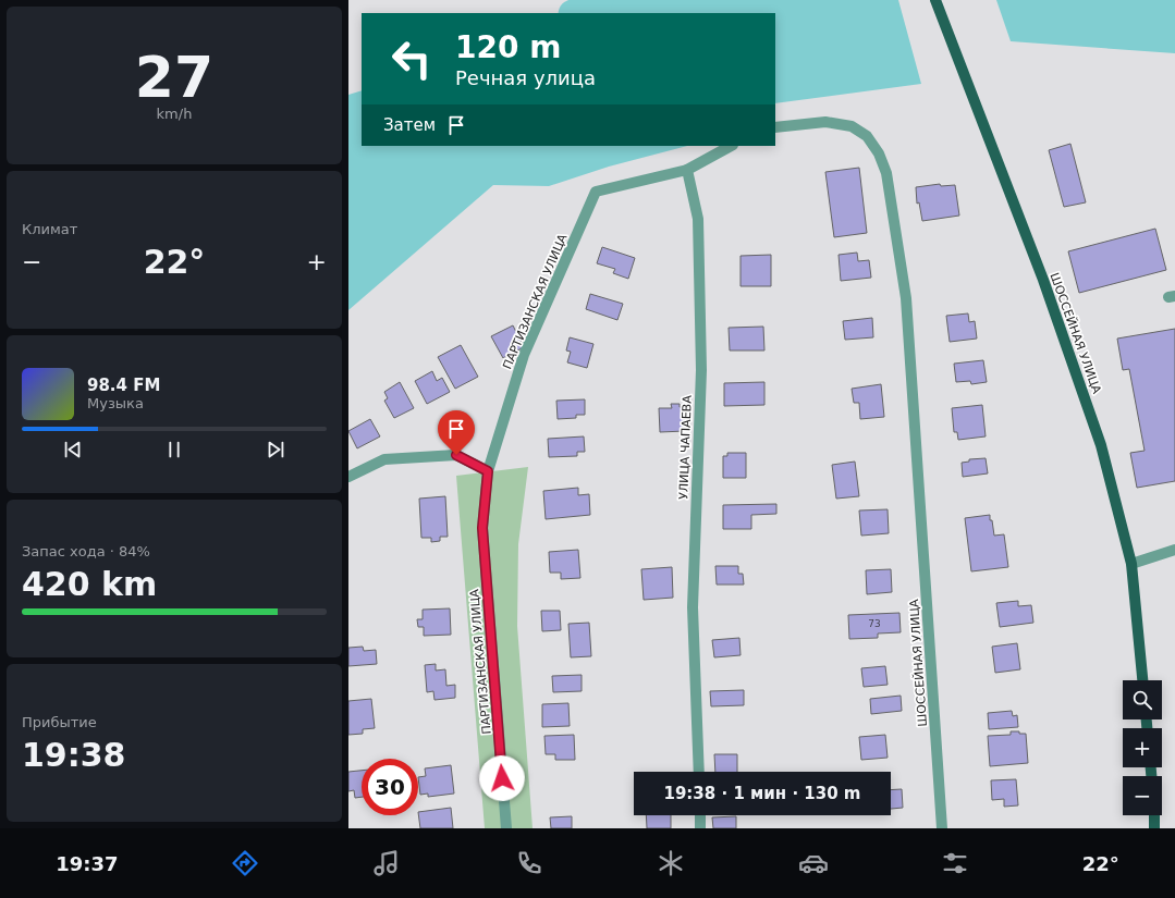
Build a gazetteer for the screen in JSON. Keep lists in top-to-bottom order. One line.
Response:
{"streets":{"main road":["ШОССЕЙНАЯ УЛИЦА"],"street":["ПАРТИЗАНСКАЯ УЛИЦА","УЛИЦА ЧАПАЕВА"]},"crossings":[["ПАРТИЗАНСКАЯ УЛИЦА","УЛИЦА ЧАПАЕВА"]],"house_numbers":["73"],"page":{"tile":[["27","km/h"],"Климат",["Запас хода · 84%","420 km"],["Прибытие","19:38"]],"turn":["120 m","Речная улица"],"then":"Затем","heat":["−","22°","+"],"song":["98.4 FM","Музыка"],"map_buttons":["+","−"],"limit":"30","trip":"19:38 · 1 мин · 130 m","tabs":["19:37","22°"]}}
